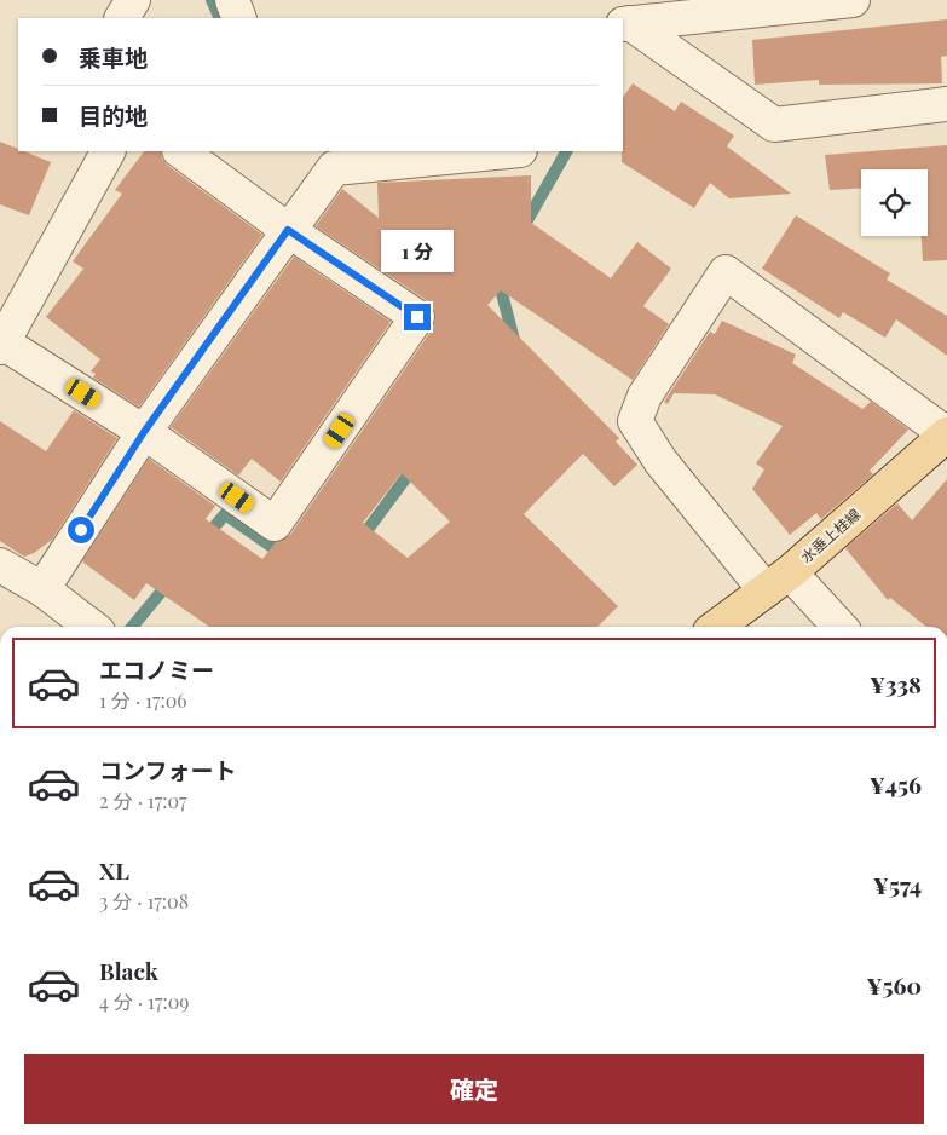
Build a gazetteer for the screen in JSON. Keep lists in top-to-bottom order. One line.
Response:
{"streets":{"main road":["水垂上桂線"]},"page":{"banner":["乗車地","目的地"],"bubble":"1 分","list":[{"name":"エコノミー","note":"1 分 · 17:06","value":"¥338"},{"name":"コンフォート","note":"2 分 · 17:07","value":"¥456"},{"name":"XL","note":"3 分 · 17:08","value":"¥574"},{"name":"Black","note":"4 分 · 17:09","value":"¥560"}],"buttons":"確定"}}
